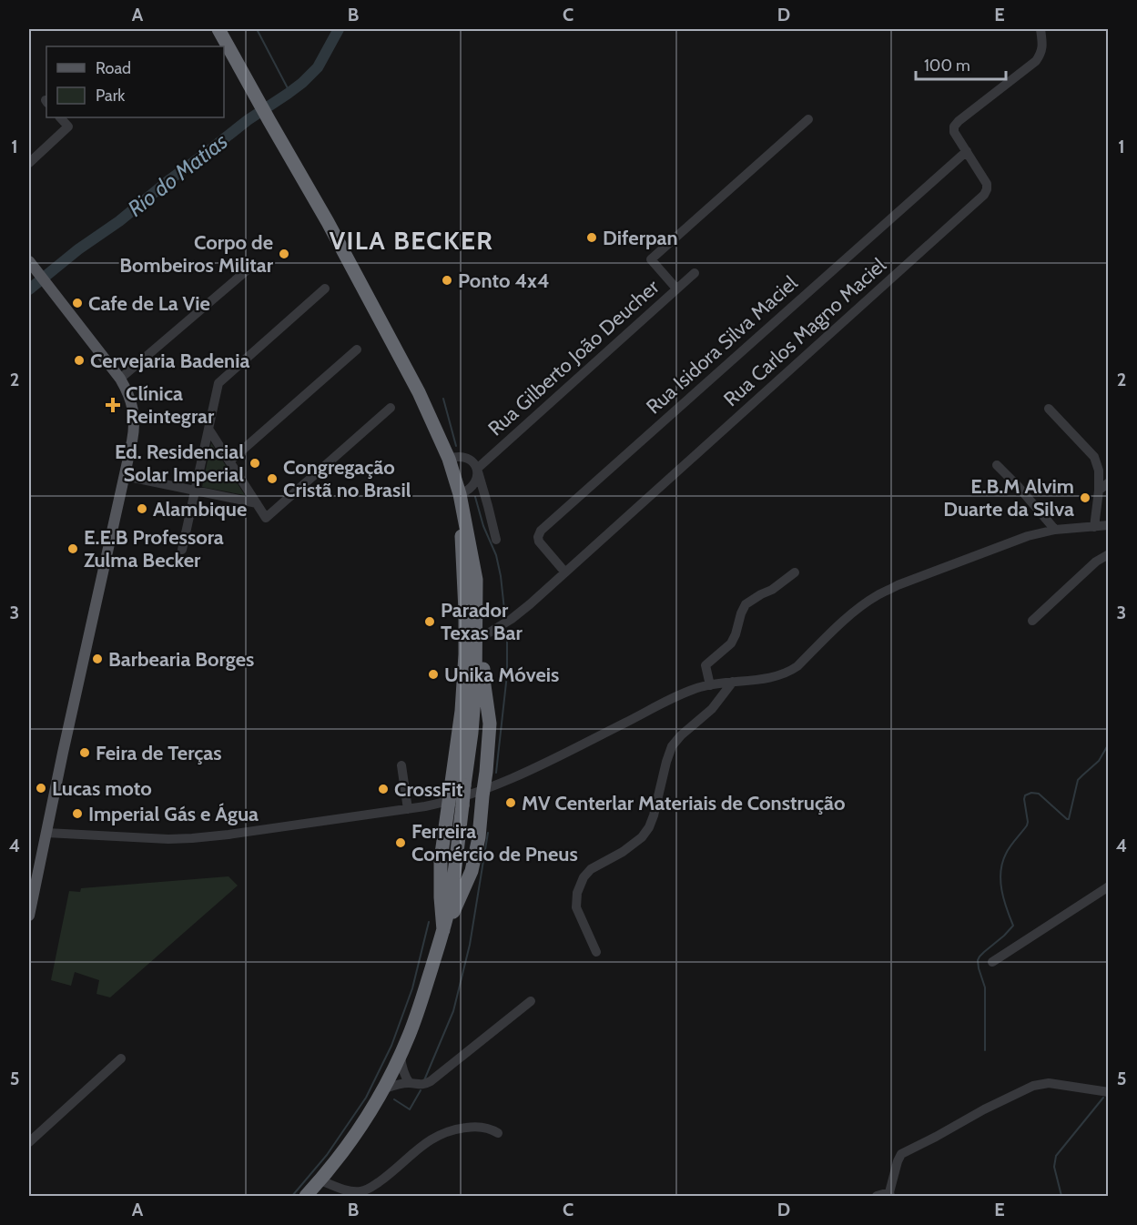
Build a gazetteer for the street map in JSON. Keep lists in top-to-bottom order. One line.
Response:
{"streets":{"street":["Rua Carlos Magno Maciel","Rua Isidora Silva Maciel","Rua Gilberto João Deucher"]},"crossings":[["Rua Carlos Magno Maciel","Rua Isidora Silva Maciel"]],"districts":["VILA BECKER"],"water":["Rio do Matias"],"places":{"other":["Diferpan","Corpo de Bombeiros Militar","Ponto 4x4","Cafe de La Vie","Cervejaria Badenia","Ed. Residencial Solar Imperial","Congregação Cristã no Brasil","E.B.M Alvim Duarte da Silva","Alambique","E.E.B Professora Zulma Becker","Parador Texas Bar","Barbearia Borges","Unika Móveis","Feira de Terças","Lucas moto","CrossFit","MV Centerlar Materiais de Construção","Imperial Gás e Água","Ferreira Comércio de Pneus"],"health":["Clínica Reintegrar"]},"legend":["Road","Park"],"scale_bar":"100 m","grid":{"columns":["A","B","C","D","E"],"rows":["1","2","3","4","5"]}}
